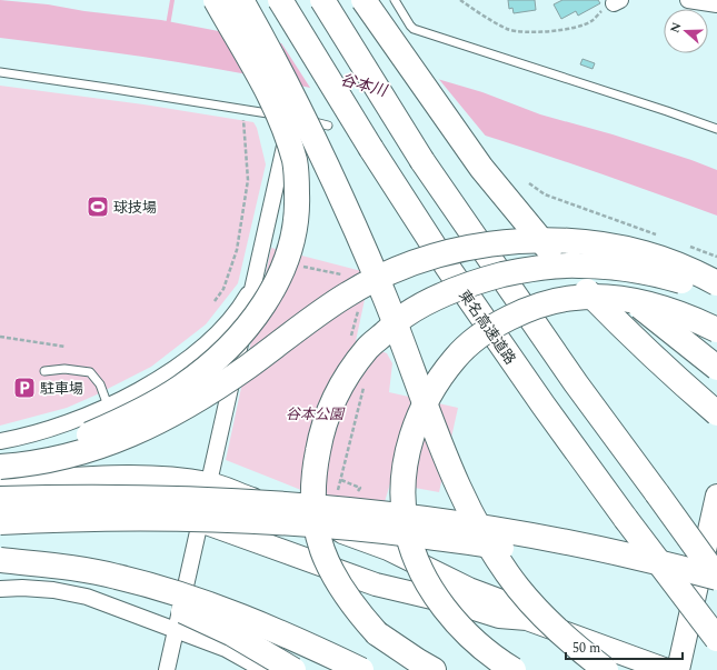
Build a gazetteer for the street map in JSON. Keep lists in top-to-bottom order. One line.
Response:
{"streets":{"highway":["東名高速道路"]},"water":["谷本川"],"parks":["谷本公園"],"places":{"sports":["球技場"],"parking":["駐車場"]},"scale_bar":"50 m","north":"left"}
